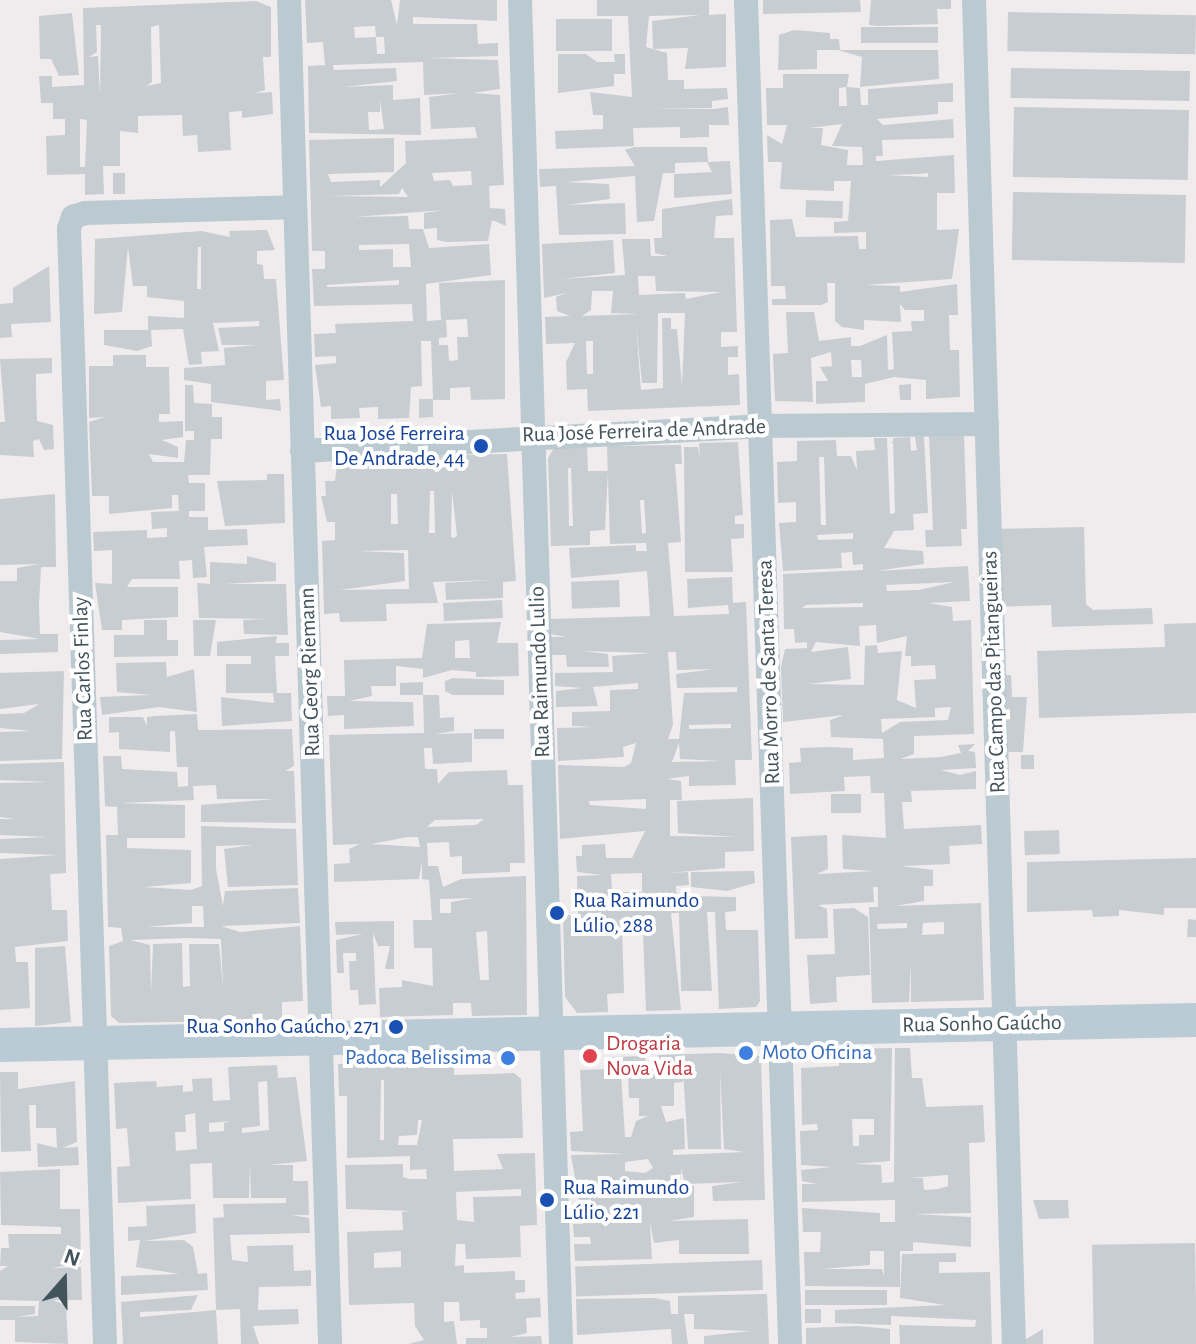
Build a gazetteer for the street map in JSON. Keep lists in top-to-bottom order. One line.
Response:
{"streets":{"street":["Rua José Ferreira de Andrade","Rua Carlos Finlay","Rua Georg Riemann","Rua Raimundo Lulio","Rua Morro de Santa Teresa","Rua Campo das Pitangueiras","Rua Sonho Gaúcho"]},"crossings":[["Rua José Ferreira de Andrade","Rua Georg Riemann"],["Rua José Ferreira de Andrade","Rua Raimundo Lulio"],["Rua José Ferreira de Andrade","Rua Morro de Santa Teresa"],["Rua José Ferreira de Andrade","Rua Campo das Pitangueiras"],["Rua Carlos Finlay","Rua Georg Riemann"],["Rua Carlos Finlay","Rua Sonho Gaúcho"],["Rua Georg Riemann","Rua Sonho Gaúcho"],["Rua Raimundo Lulio","Rua Sonho Gaúcho"],["Rua Morro de Santa Teresa","Rua Sonho Gaúcho"],["Rua Campo das Pitangueiras","Rua Sonho Gaúcho"]],"places":["Rua José Ferreira De Andrade, 44","Rua Raimundo Lúlio, 288","Rua Sonho Gaúcho, 271","Moto Oficina","Drogaria Nova Vida","Padoca Belissima","Rua Raimundo Lúlio, 221"],"north":"top"}
